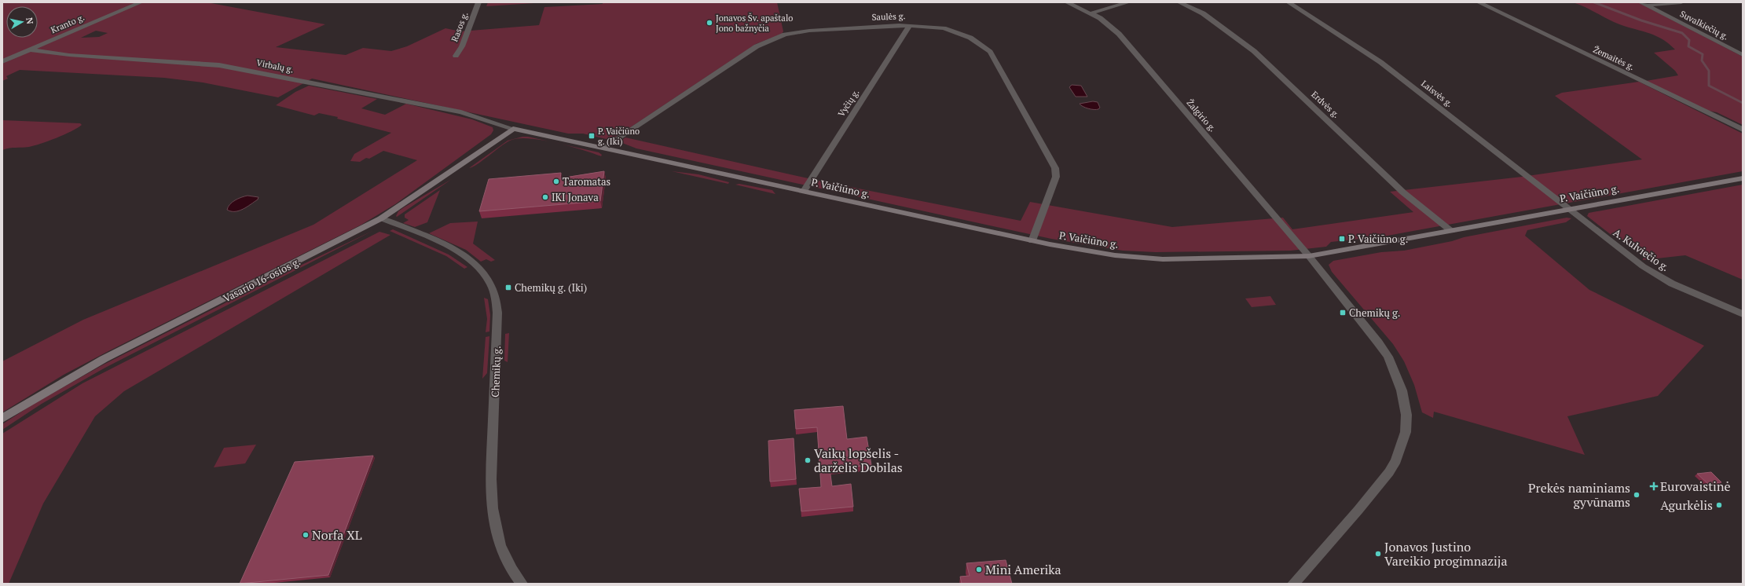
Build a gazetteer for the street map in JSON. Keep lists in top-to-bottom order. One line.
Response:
{"streets":{"main road":["P. Vaičiūno g.","Vasario 16-osios g."],"street":["Saulės g.","Kranto g.","Suvalkiečių g.","Rasos g.","Žemaitės g.","Virbalų g.","Laisvės g.","Vyčių g.","Erdvės g.","Žalgirio g.","A. Kulviečio g.","Chemikų g."]},"crossings":[["Saulės g.","Vyčių g."],["Saulės g.","P. Vaičiūno g."],["Kranto g.","Virbalų g."],["Virbalų g.","P. Vaičiūno g."],["Virbalų g.","Vasario 16-osios g."],["Laisvės g.","P. Vaičiūno g."],["Laisvės g.","A. Kulviečio g."],["Vyčių g.","P. Vaičiūno g."],["Erdvės g.","P. Vaičiūno g."],["Žalgirio g.","P. Vaičiūno g."],["P. Vaičiūno g.","A. Kulviečio g."],["P. Vaičiūno g.","Vasario 16-osios g."],["Vasario 16-osios g.","Chemikų g."]],"places":{"other":["Jonavos Šv. apaštalo Jono bažnyčia","Taromatas","IKI Jonava","Vaikų lopšelis - darželis Dobilas","Prekės naminiams gyvūnams","Agurkėlis","Norfa XL","Jonavos Justino Vareikio progimnazija","Mini Amerika"],"transit":["P. Vaičiūno g. (Iki)","P. Vaičiūno g.","Chemikų g. (Iki)","Chemikų g."],"health":["Eurovaistinė"]},"north":"right"}
